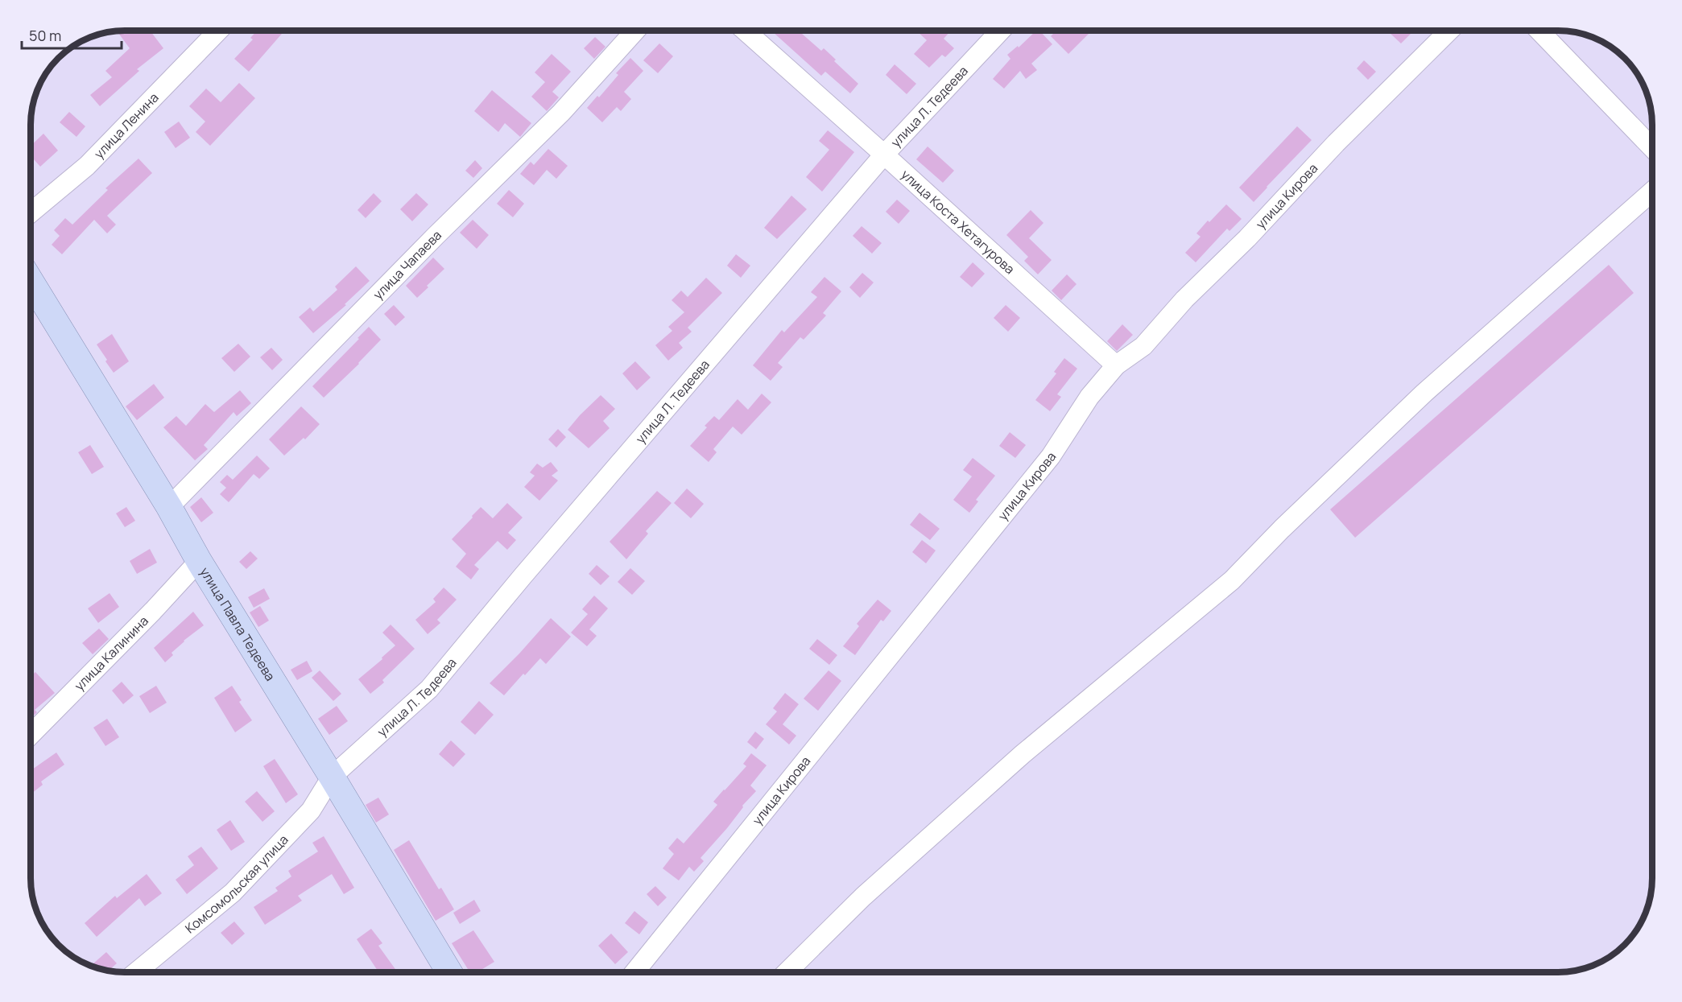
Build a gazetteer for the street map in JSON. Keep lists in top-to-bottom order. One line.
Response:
{"streets":{"main road":["улица Павла Тедеева"],"street":["улица Л. Тедеева","улица Ленина","улица Кирова","улица Коста Хетагурова","улица Чапаева","улица Калинина","Комсомольская улица"]},"crossings":[["улица Л. Тедеева","улица Коста Хетагурова"],["улица Л. Тедеева","улица Павла Тедеева"],["улица Л. Тедеева","Комсомольская улица"],["улица Кирова","улица Коста Хетагурова"],["улица Чапаева","улица Павла Тедеева"],["улица Павла Тедеева","улица Калинина"],["улица Павла Тедеева","Комсомольская улица"]],"scale_bar":"50 m"}
